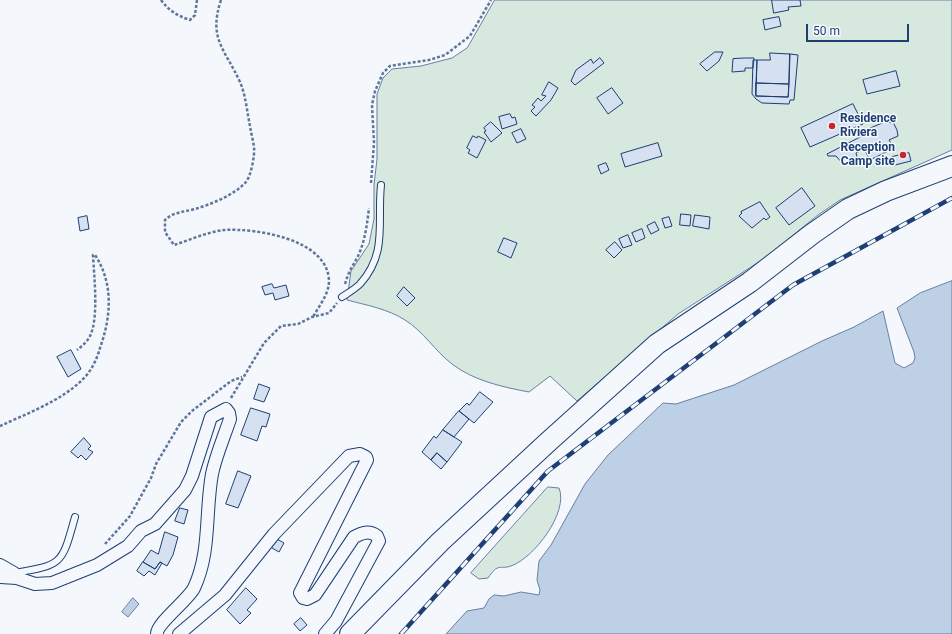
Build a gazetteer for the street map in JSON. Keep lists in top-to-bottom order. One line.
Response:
{"places":["Residence Riviera","Reception Camp site"],"scale_bar":"50 m"}
